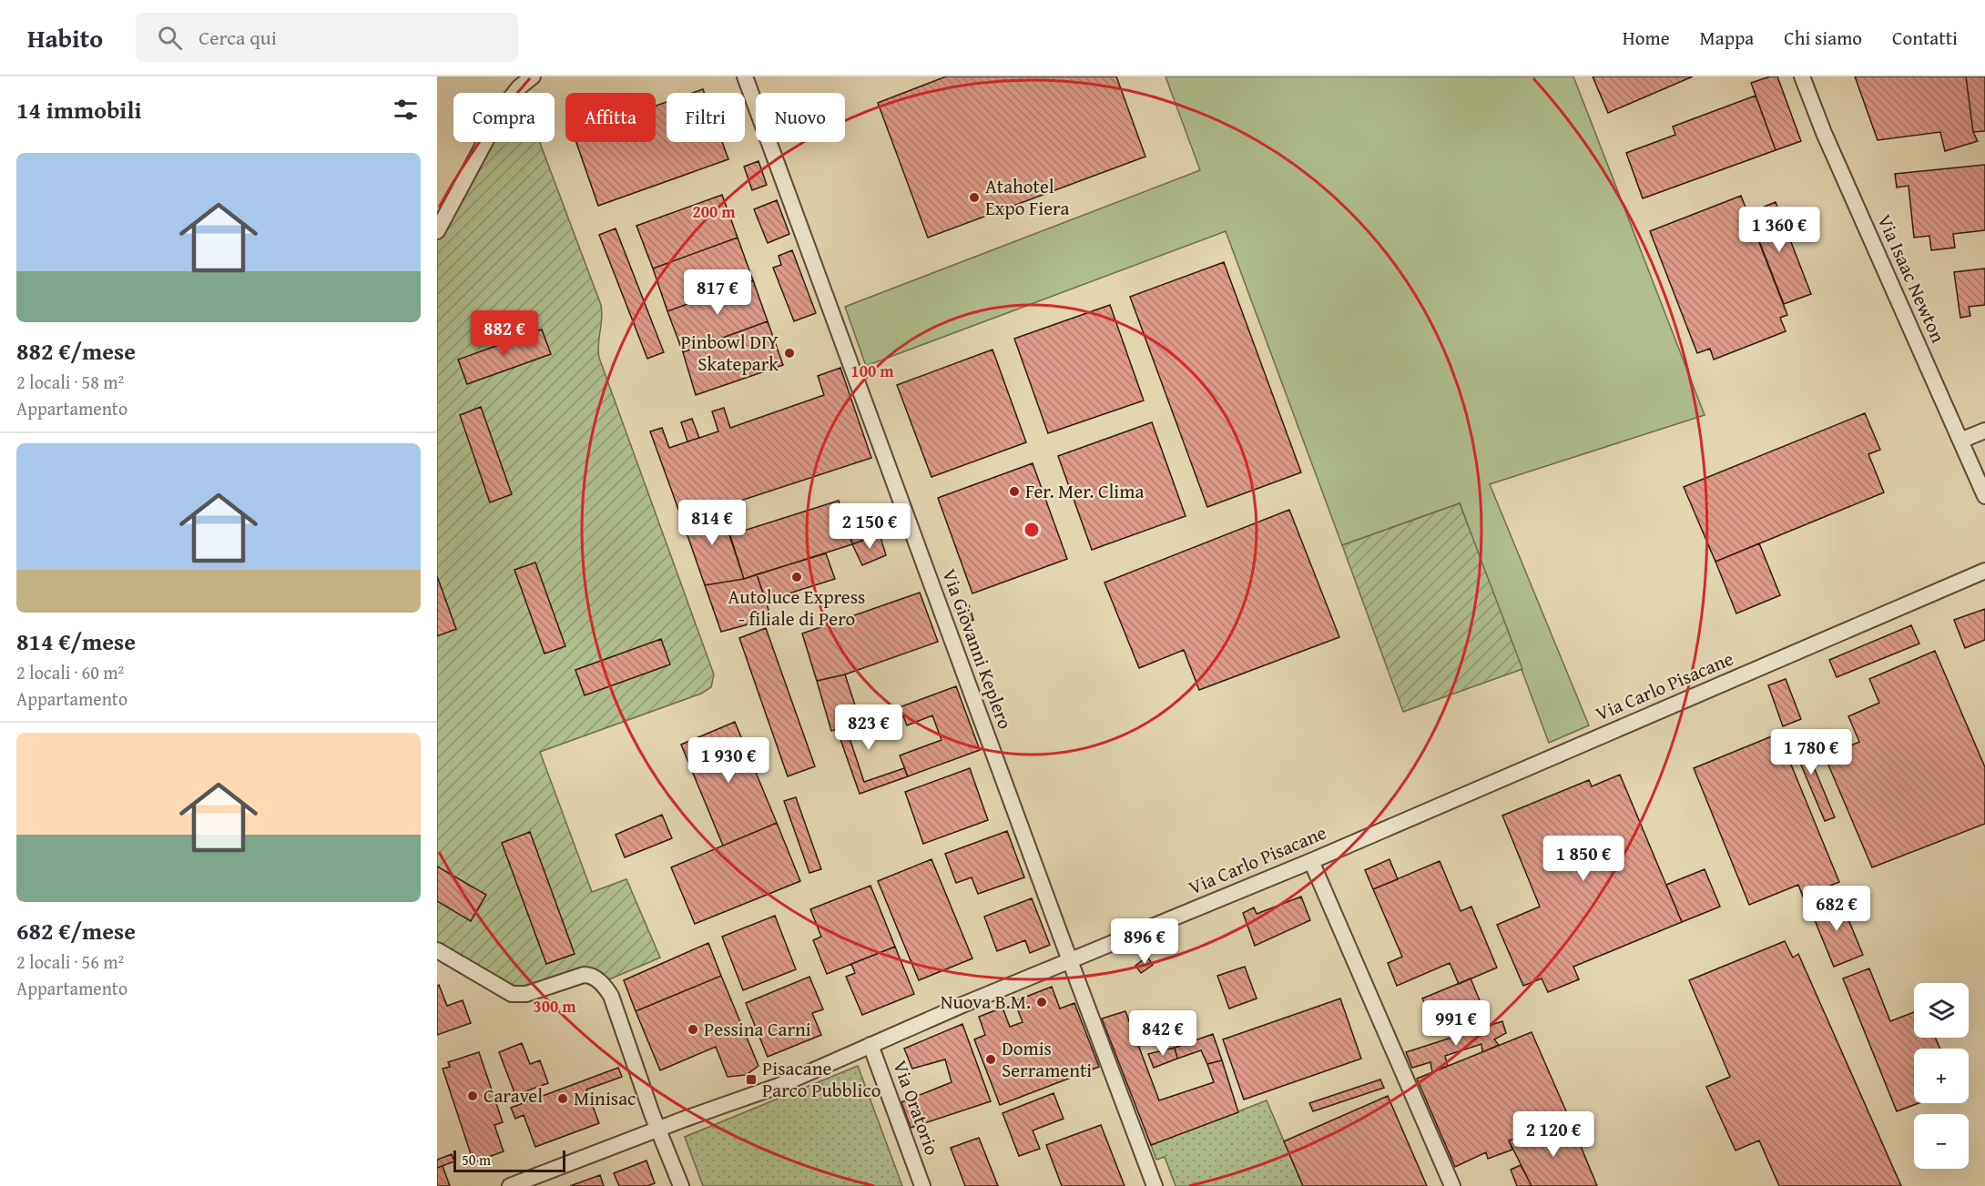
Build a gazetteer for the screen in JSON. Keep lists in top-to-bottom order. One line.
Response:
{"streets":{"street":["Via Isaac Newton","Via Giovanni Keplero","Via Carlo Pisacane","Via Oratorio"]},"crossings":[["Via Giovanni Keplero","Via Carlo Pisacane"],["Via Carlo Pisacane","Via Oratorio"]],"places":{"other":["Atahotel Expo Fiera","Pinbowl DIY Skatepark","Fer. Mer. Clima","Autoluce Express - filiale di Pero","Nuova B.M.","Pessina Carni","Domis Serramenti","Caravel","Minisac"],"transit":["Pisacane Parco Pubblico"]},"scale_bar":"50 m","page":{"header":"Habito","search":"Cerca qui","nav":["Home","Mappa","Chi siamo","Contatti"],"heading":"14 immobili","chip":["Compra","Affitta","Filtri","Nuovo"],"list":[{"name":"882 €/mese","note":"2 locali · 58 m² · Appartamento"},{"name":"814 €/mese","note":"2 locali · 60 m² · Appartamento"},{"name":"682 €/mese","note":"2 locali · 56 m² · Appartamento"}],"price":["1 360 €","817 €","882 €","814 €","2 150 €","823 €","1 780 €","1 930 €","1 850 €","682 €","896 €","991 €","842 €","2 120 €"],"map_buttons":["+","−"],"scale":"50 m"},"rings":["200 m","100 m","300 m"]}
